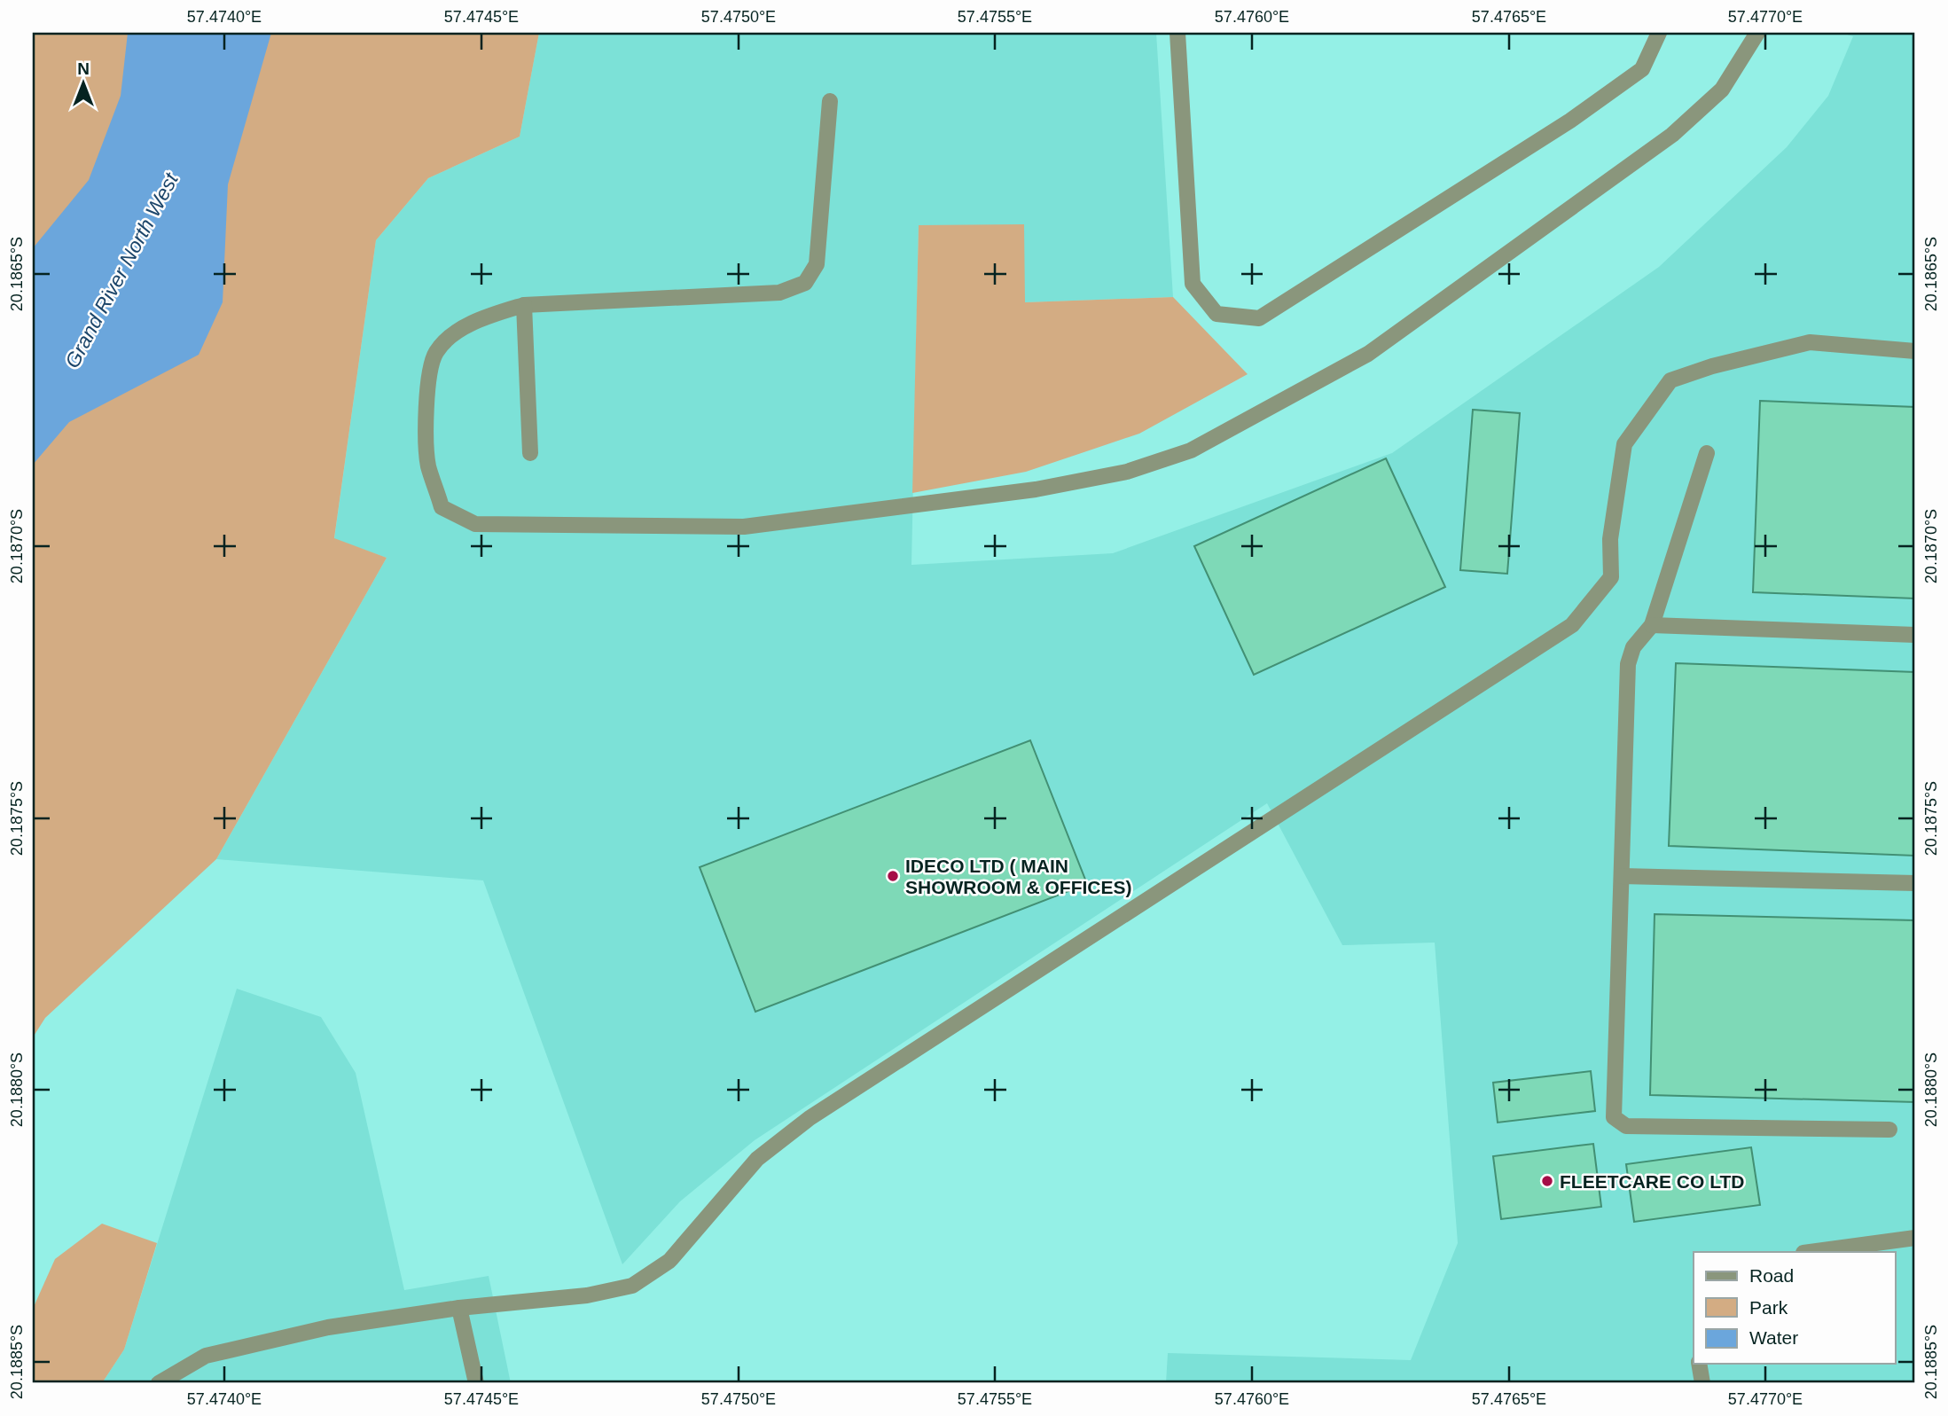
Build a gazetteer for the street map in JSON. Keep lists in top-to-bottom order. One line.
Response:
{"water":["Grand River North West"],"places":["IDECO LTD ( MAIN SHOWROOM & OFFICES)","FLEETCARE CO LTD"],"legend":["Road","Park","Water"],"north":"top","coordinates":["57.4740°E","57.4745°E","57.4750°E","57.4755°E","57.4760°E","57.4765°E","57.4770°E","20.1865°S","20.1870°S","20.1875°S","20.1880°S","20.1885°S"]}
